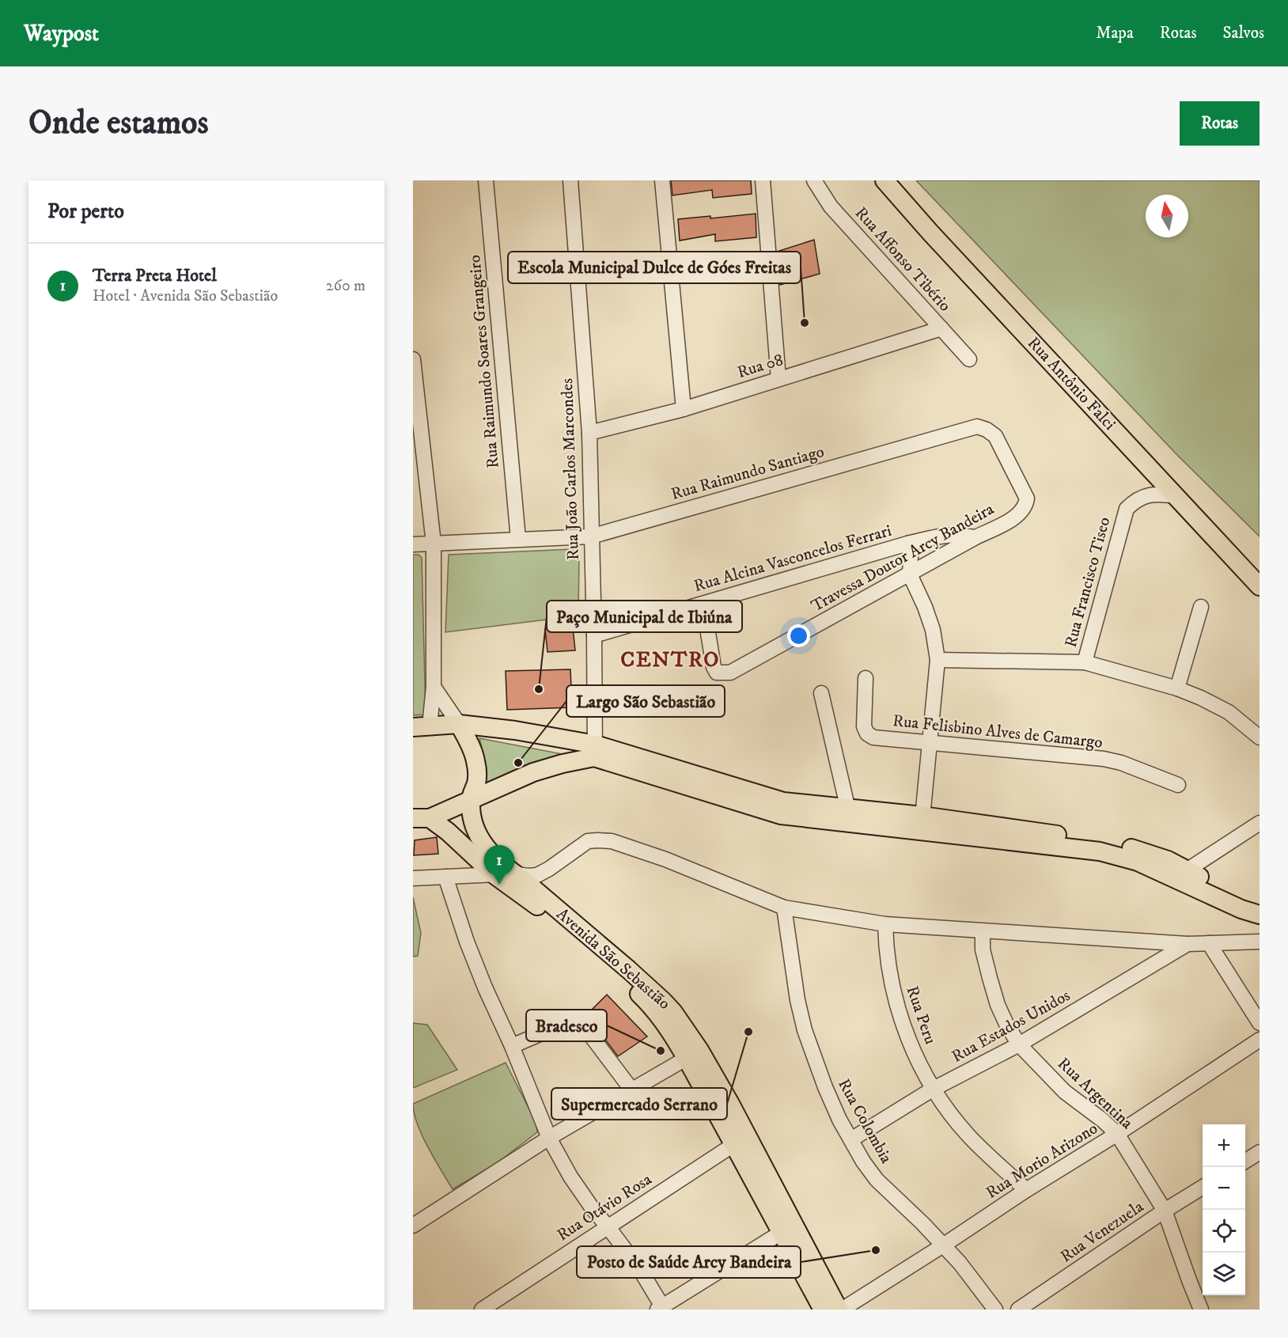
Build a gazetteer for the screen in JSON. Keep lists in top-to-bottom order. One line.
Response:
{"streets":{"main road":["Rua Antônio Falci","Avenida São Sebastião"],"street":["Rua Affonso Tibério","Rua Raimundo Soares Grangeiro","Rua 08","Rua João Carlos Marcondes","Rua Raimundo Santiago","Travessa Doutor Arcy Bandeira","Rua Alcina Vasconcelos Ferrari","Rua Francisco Tiseo","Rua Felisbino Alves de Camargo","Rua Peru","Rua Estados Unidos","Rua Argentina","Rua Colombia","Rua Morio Arizono","Rua Otávio Rosa","Rua Venezuela"]},"crossings":[["Rua Affonso Tibério","Rua 08"],["Rua Raimundo Soares Grangeiro","Rua Raimundo Santiago"],["Rua 08","Rua João Carlos Marcondes"],["Rua Antônio Falci","Rua Francisco Tiseo"],["Rua João Carlos Marcondes","Rua Raimundo Santiago"],["Rua João Carlos Marcondes","Rua Alcina Vasconcelos Ferrari"],["Rua Raimundo Santiago","Travessa Doutor Arcy Bandeira"],["Travessa Doutor Arcy Bandeira","Rua Alcina Vasconcelos Ferrari"],["Avenida São Sebastião","Rua Morio Arizono"],["Avenida São Sebastião","Rua Otávio Rosa"],["Rua Peru","Rua Estados Unidos"],["Rua Peru","Rua Morio Arizono"],["Rua Estados Unidos","Rua Argentina"],["Rua Estados Unidos","Rua Colombia"],["Rua Argentina","Rua Morio Arizono"],["Rua Argentina","Rua Venezuela"],["Rua Colombia","Rua Morio Arizono"]],"districts":["CENTRO"],"places":["Escola Municipal Dulce de Góes Freitas","Paço Municipal de Ibiúna","Largo São Sebastião","Supermercado Serrano","Bradesco","Posto de Saúde Arcy Bandeira"],"north":"top","page":{"header":"Waypost","nav":["Mapa","Rotas","Salvos"],"buttons":"Rotas","title":"Onde estamos","heading":"Por perto","list":[{"mark":"1","name":"Terra Preta Hotel","note":"Hotel · Avenida São Sebastião","value":"260 m"}],"pins":"1","map_buttons":["+","−"]}}
